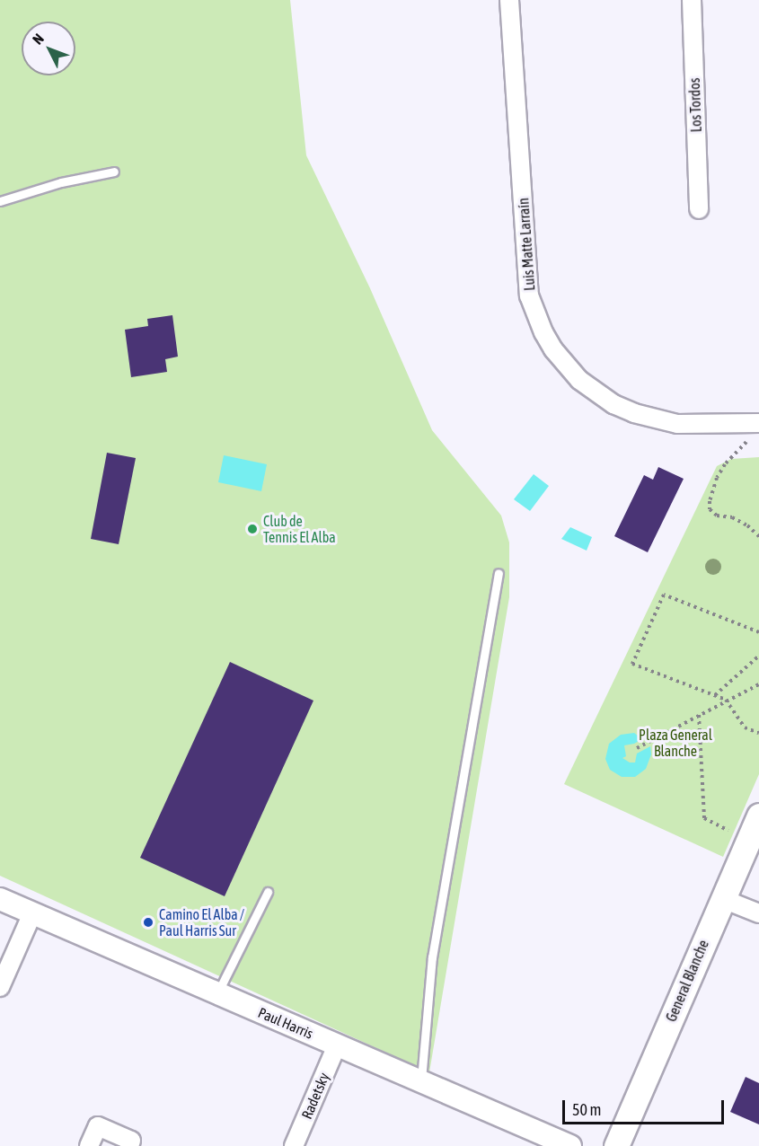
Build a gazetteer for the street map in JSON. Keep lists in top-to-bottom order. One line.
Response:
{"streets":{"main road":["General Blanche"],"street":["Los Tordos","Luis Matte Larraín","Paul Harris","Radetsky"]},"crossings":[["Paul Harris","Radetsky"]],"parks":["Plaza General Blanche"],"places":["Club de Tennis El Alba","Camino El Alba / Paul Harris Sur"],"scale_bar":"50 m","north":"top left"}
